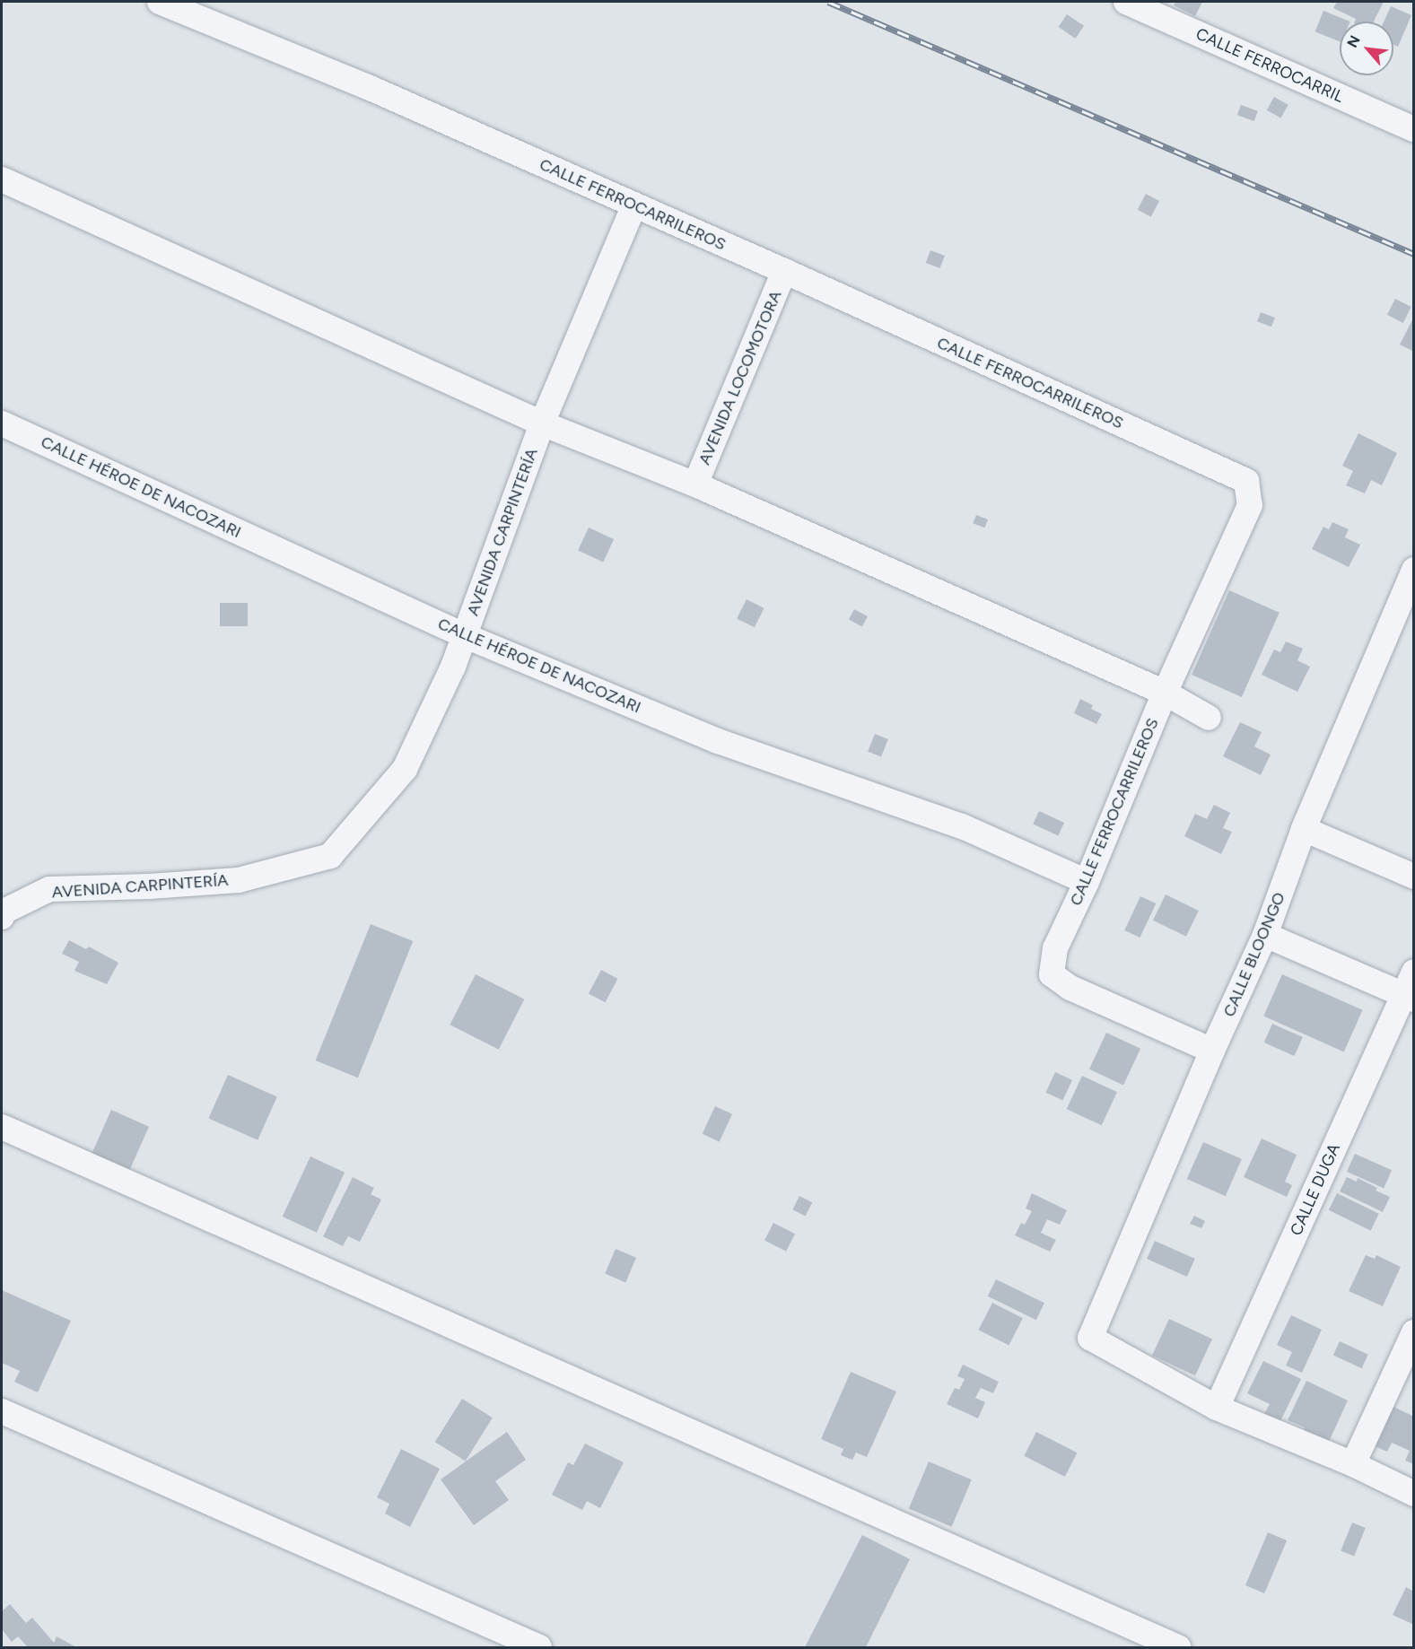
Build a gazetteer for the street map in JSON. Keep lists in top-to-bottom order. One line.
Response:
{"streets":{"street":["CALLE FERROCARRIL","CALLE FERROCARRILEROS","AVENIDA LOCOMOTORA","CALLE HÉROE DE NACOZARI","AVENIDA CARPINTERÍA","CALLE BLOONGO","CALLE DUGA"]},"crossings":[["CALLE FERROCARRILEROS","AVENIDA LOCOMOTORA"],["CALLE FERROCARRILEROS","CALLE HÉROE DE NACOZARI"],["CALLE FERROCARRILEROS","AVENIDA CARPINTERÍA"],["CALLE FERROCARRILEROS","CALLE BLOONGO"],["CALLE HÉROE DE NACOZARI","AVENIDA CARPINTERÍA"],["CALLE BLOONGO","CALLE DUGA"]],"north":"top left"}
